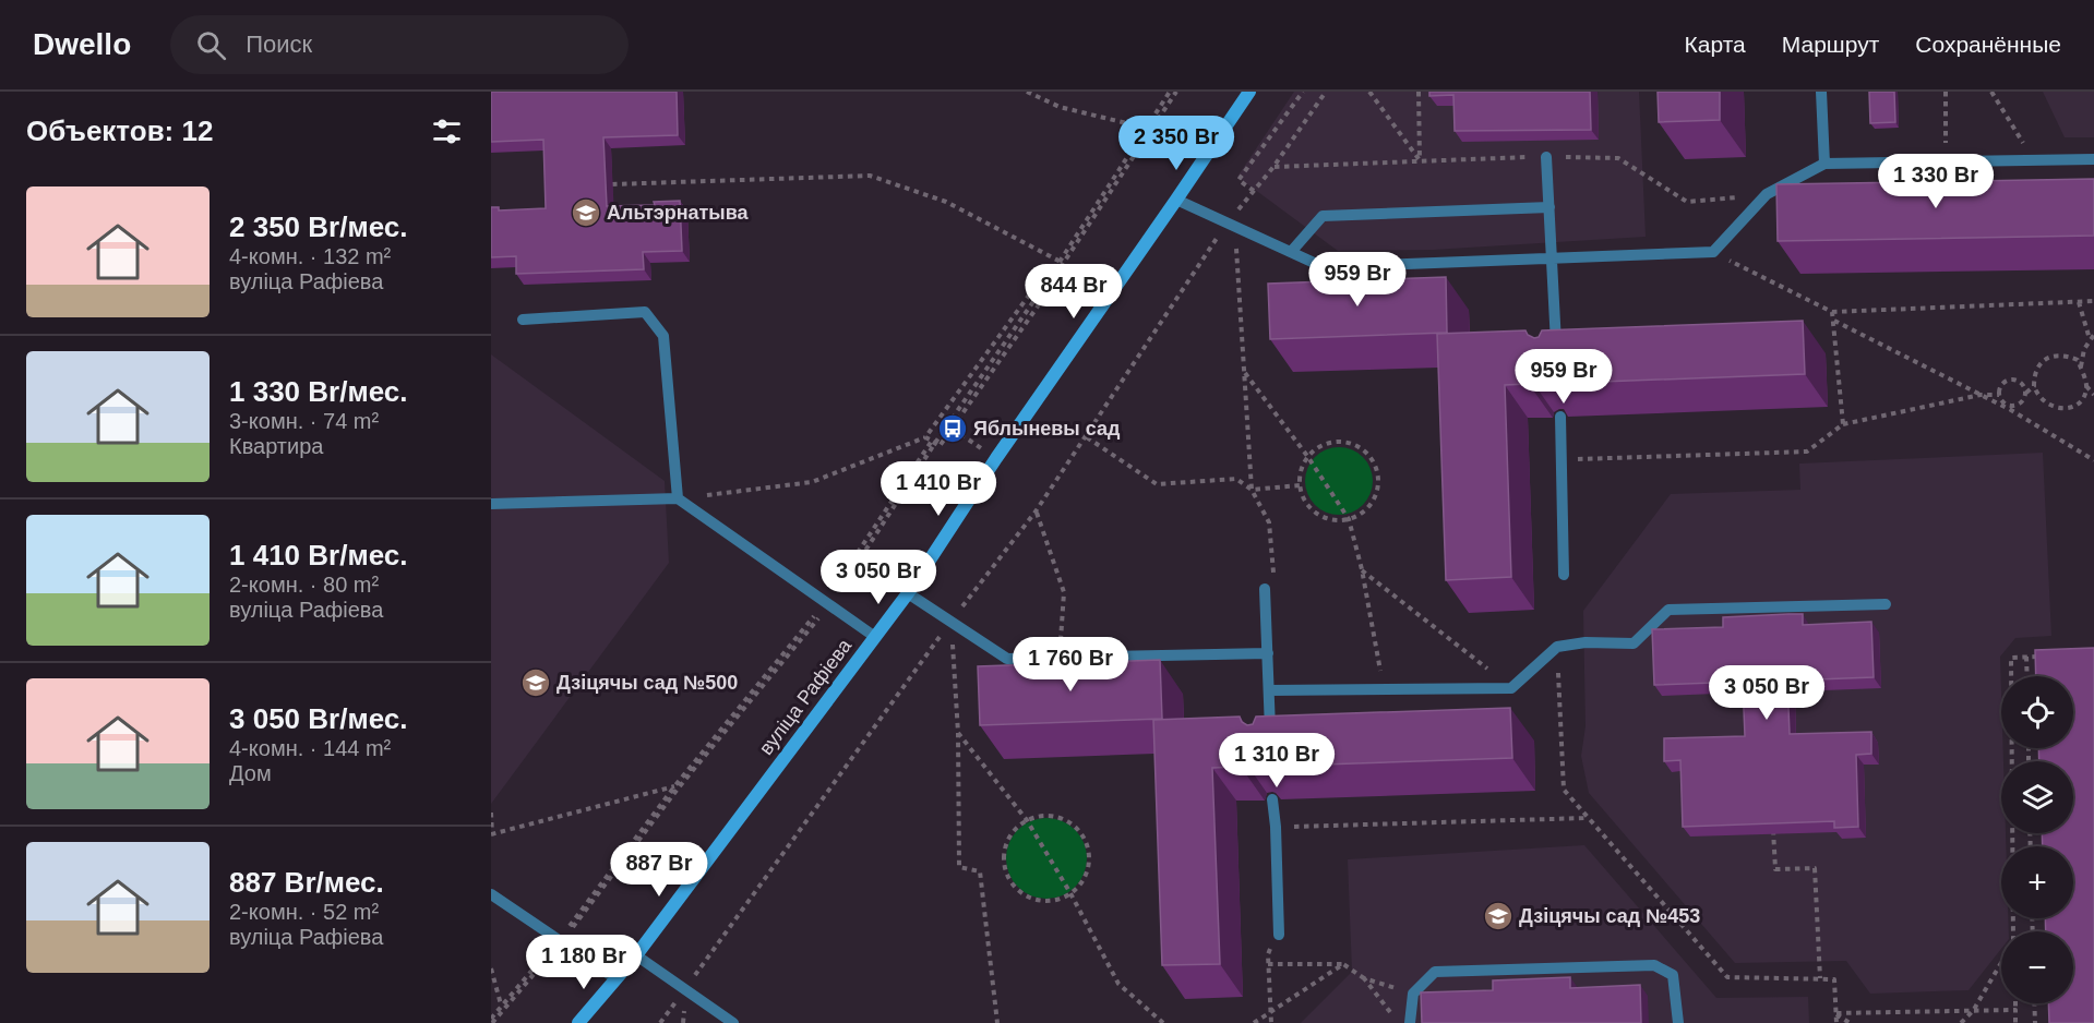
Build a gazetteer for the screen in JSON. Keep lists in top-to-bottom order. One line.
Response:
{"streets":{"main road":["вуліца Рафіева"]},"places":{"school or university":["Альтэрнатыва","Дзіцячы сад №500","Дзіцячы сад №453"],"bus stop":["Яблыневы сад"]},"page":{"header":"Dwello","search":"Поиск","nav":["Карта","Маршрут","Сохранённые"],"heading":"Объектов: 12","price":["2 350 Br","1 330 Br","959 Br","844 Br","959 Br","1 410 Br","3 050 Br","1 760 Br","3 050 Br","1 310 Br","887 Br","1 180 Br"],"list":[{"name":"2 350 Br/мес.","note":"4-комн. · 132 m² · вуліца Рафіева"},{"name":"1 330 Br/мес.","note":"3-комн. · 74 m² · Квартира"},{"name":"1 410 Br/мес.","note":"2-комн. · 80 m² · вуліца Рафіева"},{"name":"3 050 Br/мес.","note":"4-комн. · 144 m² · Дом"},{"name":"887 Br/мес.","note":"2-комн. · 52 m² · вуліца Рафіева"}],"map_buttons":["+","−"]}}
